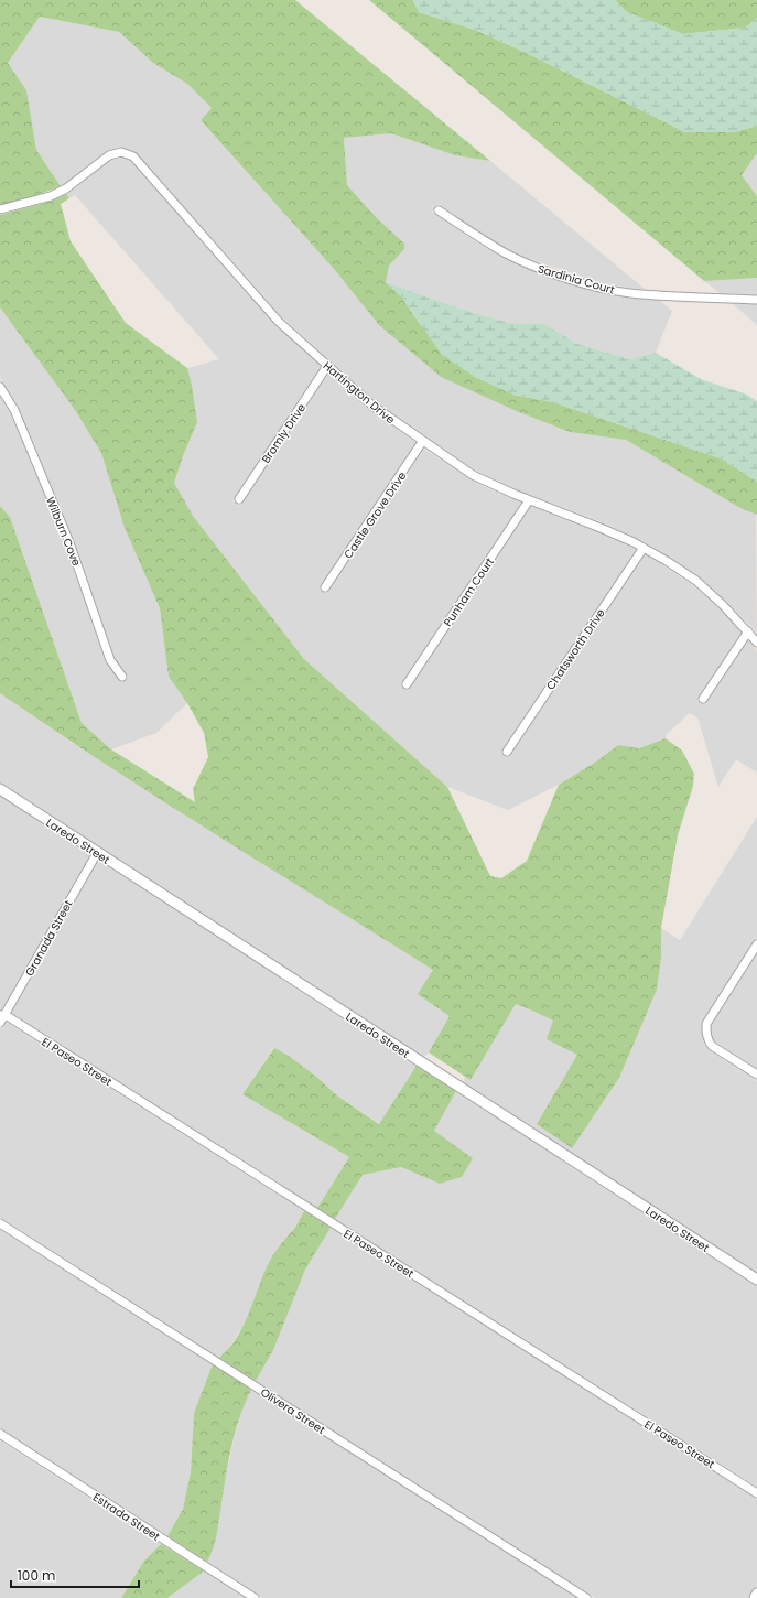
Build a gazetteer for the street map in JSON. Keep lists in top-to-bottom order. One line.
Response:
{"streets":{"street":["Sardinia Court","Hartington Drive","Bromly Drive","Castle Grove Drive","Wilburn Cove","Punham Court","Chatsworth Drive","Laredo Street","Granada Street","El Paseo Street","Olivera Street","Estrada Street"]},"crossings":[["Hartington Drive","Bromly Drive"],["Hartington Drive","Castle Grove Drive"],["Hartington Drive","Punham Court"],["Hartington Drive","Chatsworth Drive"],["Laredo Street","Granada Street"],["Granada Street","El Paseo Street"]],"scale_bar":"100 m"}
